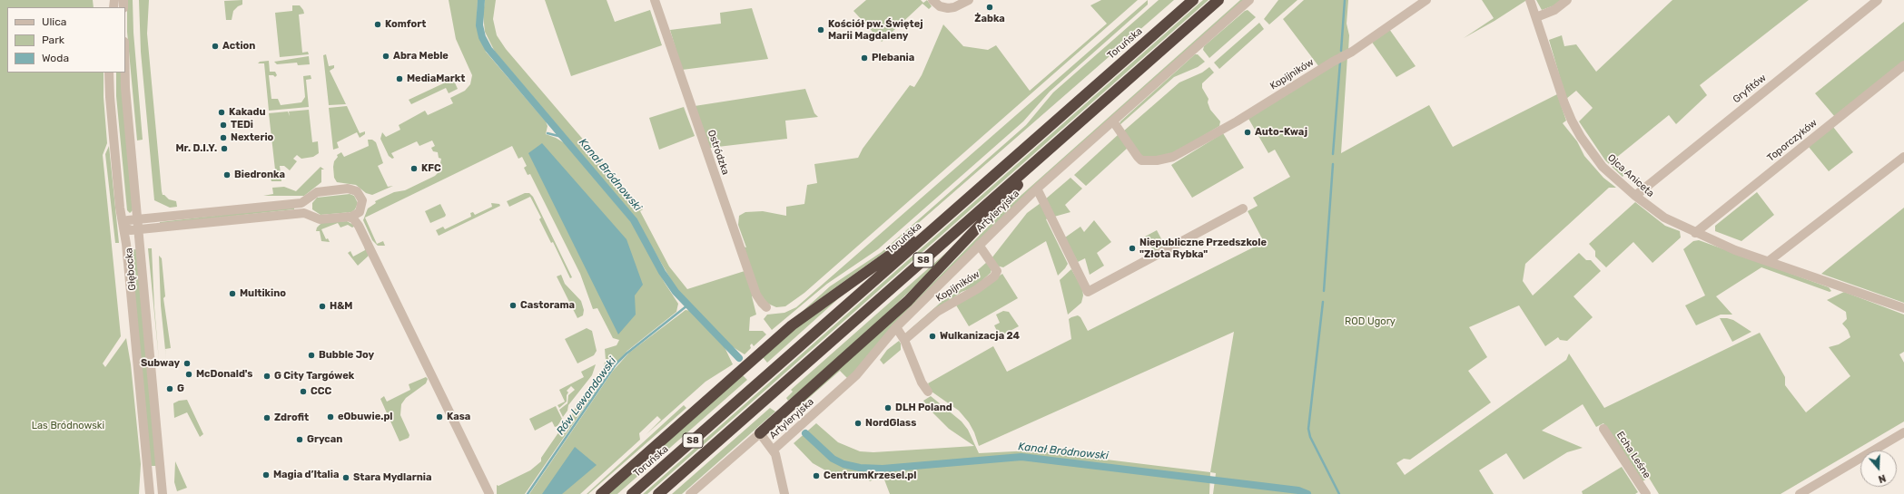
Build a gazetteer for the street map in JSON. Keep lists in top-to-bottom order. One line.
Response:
{"streets":{"highway":["Toruńska","S8"],"street":["Kopijników","Gryfitów","Toporczyków","Ostródzka","Ojca Aniceta","Artyleryjska","Głębocka","Echa Leśne"]},"crossings":[["Kopijników","Artyleryjska"],["Gryfitów","Ojca Aniceta"],["Toporczyków","Ojca Aniceta"]],"water":["Kanał Bródnowski","Rów Lewandowski"],"parks":["ROD Ugory","Las Bródnowski"],"places":["Żabka","Komfort","Kościół pw. Świętej Marii Magdaleny","Action","Abra Meble","Plebania","MediaMarkt","Kakadu","TEDi","Auto-Kwaj","Nexterio","Mr. D.I.Y.","KFC","Biedronka","Niepubliczne Przedszkole \"Złota Rybka\"","Multikino","Castorama","H&M","Wulkanizacja 24","Bubble Joy","Subway","McDonald's","G City Targówek","G","CCC","DLH Poland","eObuwie.pl","Kasa","Zdrofit","NordGlass","Grycan","Magia d’Italia","CentrumKrzesel.pl","Stara Mydlarnia"],"legend":["Ulica","Park","Woda"],"north":"bottom"}
